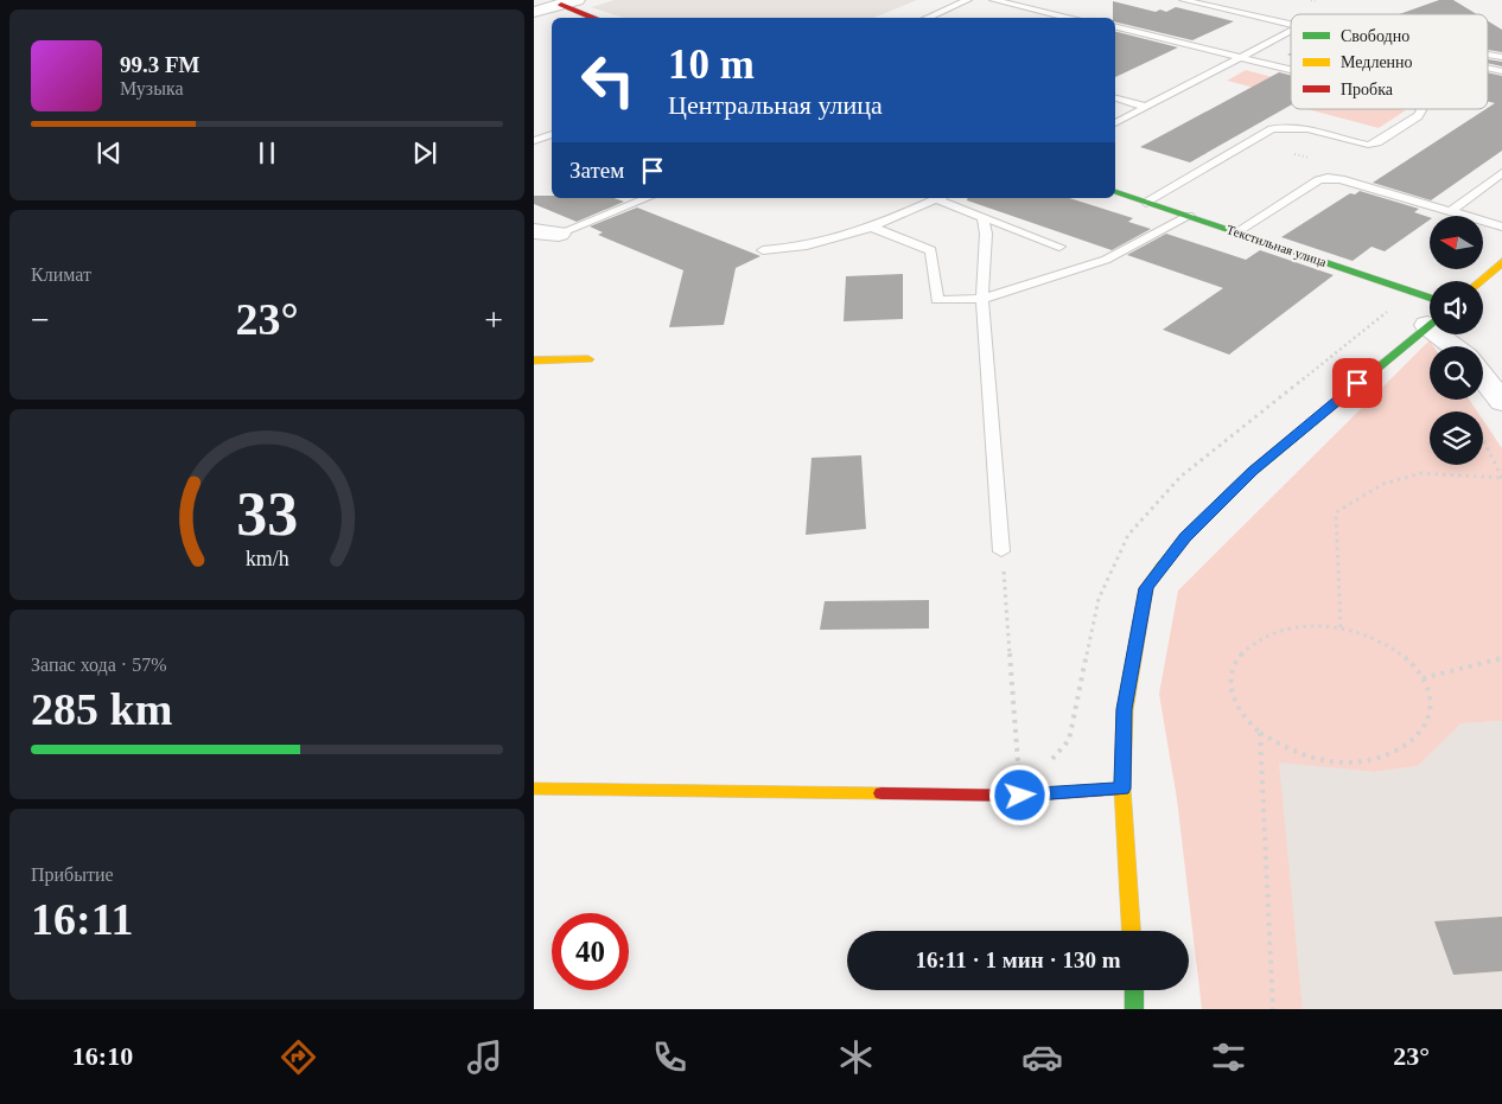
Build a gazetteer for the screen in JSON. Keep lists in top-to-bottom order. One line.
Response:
{"streets":{"street":["Текстильная улица"]},"legend":["Свободно","Медленно","Пробка"],"north":"left","page":{"turn":["10 m","Центральная улица"],"song":["99.3 FM","Музыка"],"then":"Затем","tile":["Климат",["Запас хода · 57%","285 km"],["Прибытие","16:11"]],"heat":["−","23°","+"],"limit":"40","trip":"16:11 · 1 мин · 130 m","tabs":["16:10","23°"],"gauge":["33","km/h"]}}
